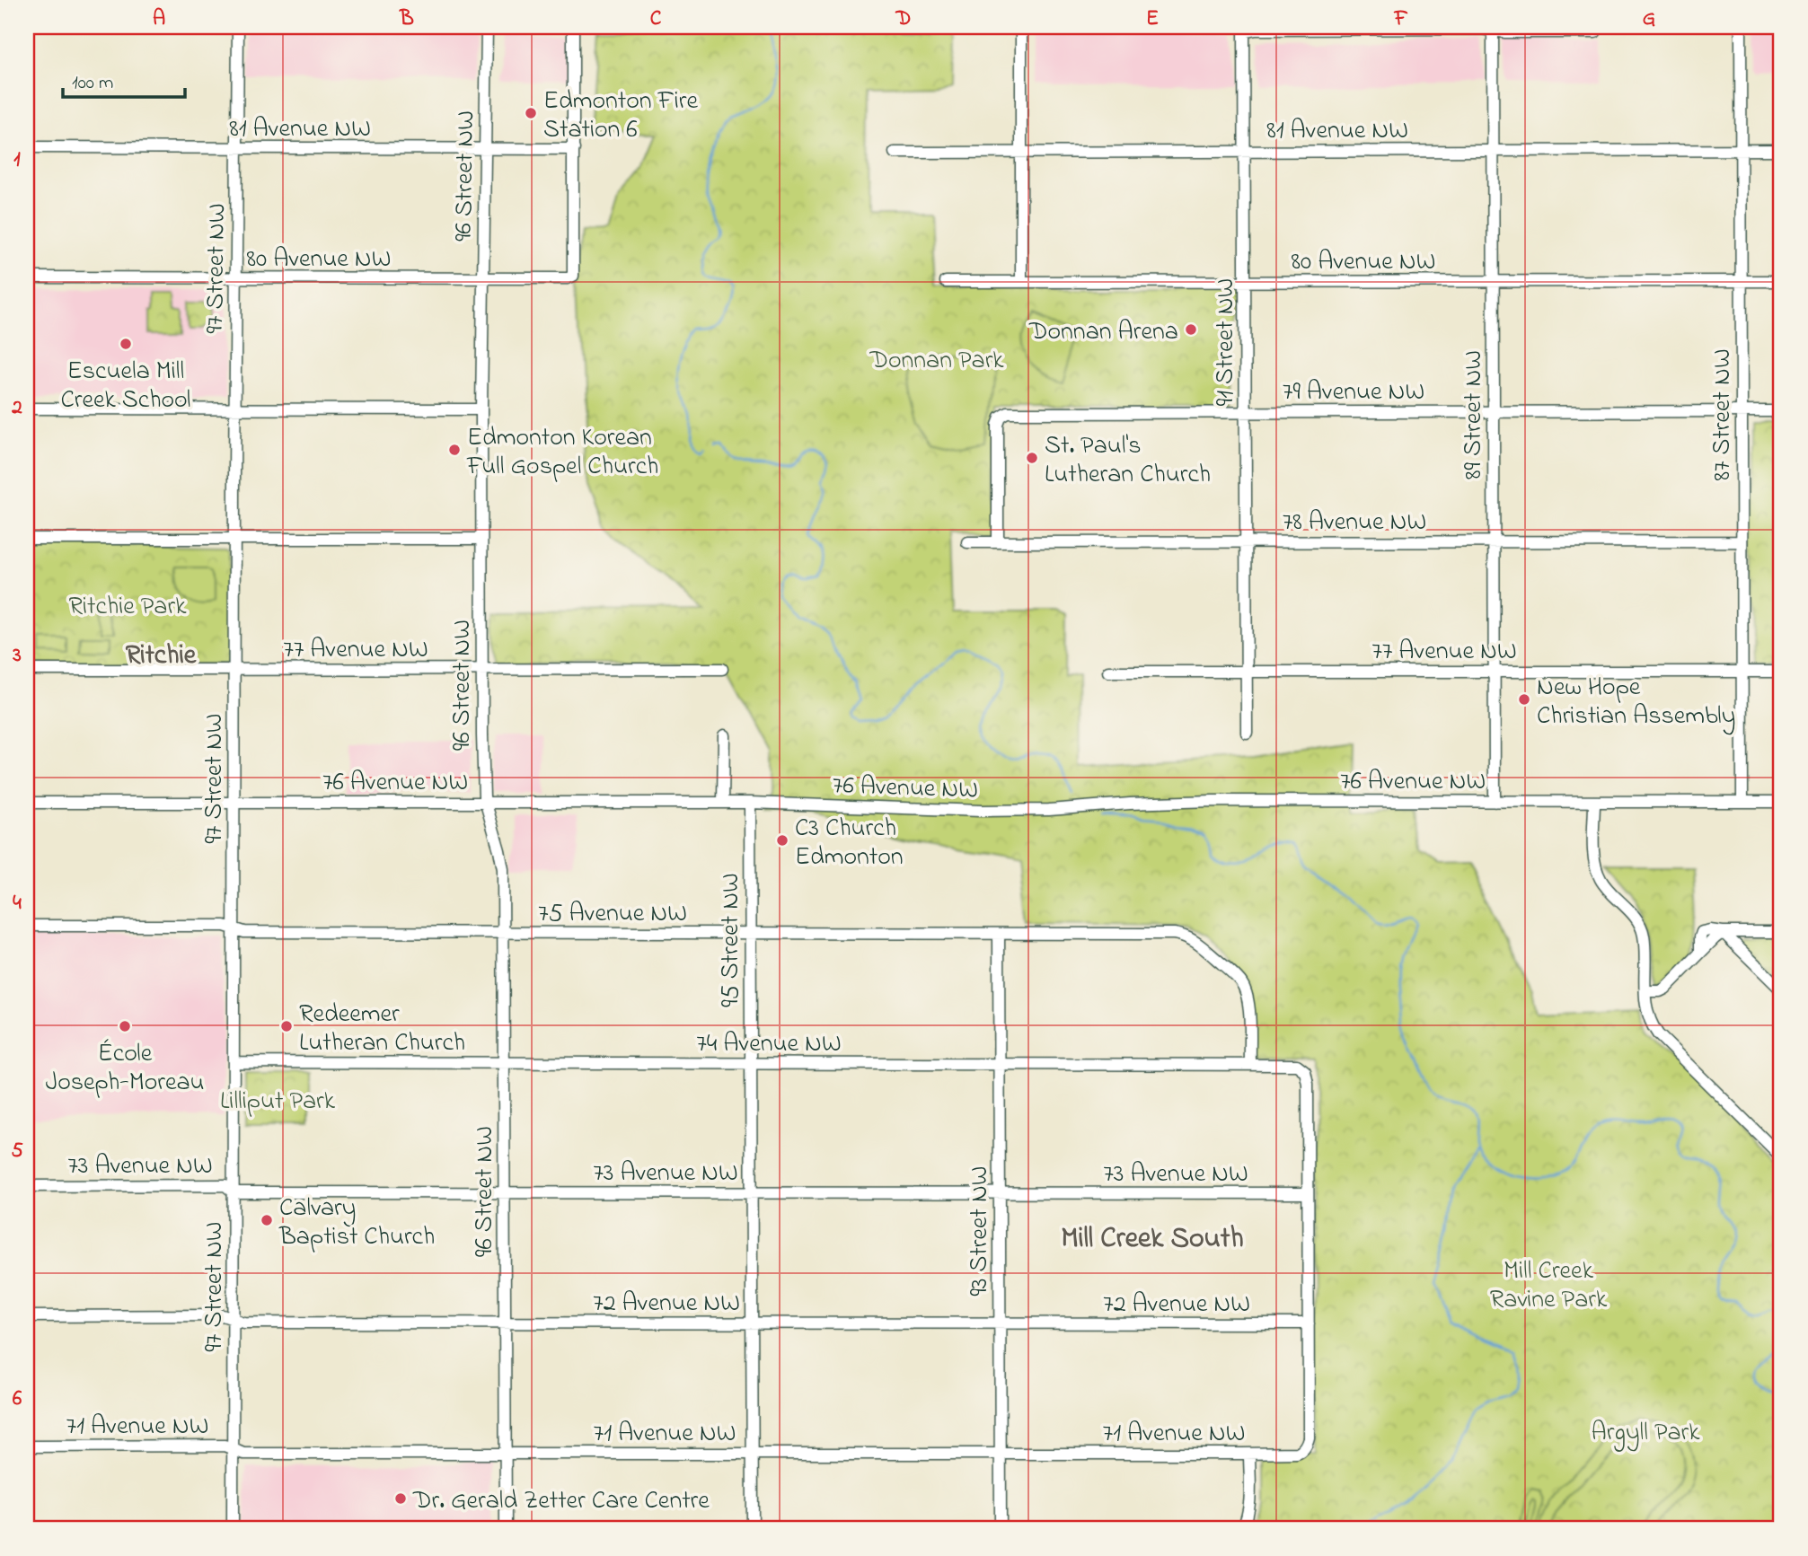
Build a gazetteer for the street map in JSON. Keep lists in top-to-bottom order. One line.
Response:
{"streets":{"street":["81 Avenue NW","96 Street NW","80 Avenue NW","97 Street NW","91 Street NW","79 Avenue NW","89 Street NW","87 Street NW","78 Avenue NW","77 Avenue NW","76 Avenue NW","75 Avenue NW","95 Street NW","74 Avenue NW","73 Avenue NW","93 Street NW","72 Avenue NW","71 Avenue NW"]},"crossings":[["81 Avenue NW","96 Street NW"],["81 Avenue NW","80 Avenue NW"],["81 Avenue NW","97 Street NW"],["81 Avenue NW","91 Street NW"],["81 Avenue NW","89 Street NW"],["81 Avenue NW","87 Street NW"],["96 Street NW","80 Avenue NW"],["96 Street NW","77 Avenue NW"],["96 Street NW","76 Avenue NW"],["96 Street NW","75 Avenue NW"],["96 Street NW","74 Avenue NW"],["96 Street NW","73 Avenue NW"],["96 Street NW","72 Avenue NW"],["96 Street NW","71 Avenue NW"],["80 Avenue NW","97 Street NW"],["80 Avenue NW","91 Street NW"],["80 Avenue NW","89 Street NW"],["80 Avenue NW","87 Street NW"],["97 Street NW","77 Avenue NW"],["97 Street NW","76 Avenue NW"],["97 Street NW","75 Avenue NW"],["97 Street NW","74 Avenue NW"],["97 Street NW","73 Avenue NW"],["97 Street NW","72 Avenue NW"],["97 Street NW","71 Avenue NW"],["91 Street NW","79 Avenue NW"],["91 Street NW","78 Avenue NW"],["91 Street NW","77 Avenue NW"],["79 Avenue NW","89 Street NW"],["79 Avenue NW","87 Street NW"],["79 Avenue NW","78 Avenue NW"],["89 Street NW","78 Avenue NW"],["89 Street NW","77 Avenue NW"],["89 Street NW","76 Avenue NW"],["87 Street NW","78 Avenue NW"],["87 Street NW","77 Avenue NW"],["87 Street NW","76 Avenue NW"],["76 Avenue NW","95 Street NW"],["75 Avenue NW","95 Street NW"],["75 Avenue NW","74 Avenue NW"],["75 Avenue NW","93 Street NW"],["95 Street NW","74 Avenue NW"],["95 Street NW","73 Avenue NW"],["95 Street NW","72 Avenue NW"],["95 Street NW","71 Avenue NW"],["74 Avenue NW","73 Avenue NW"],["74 Avenue NW","93 Street NW"],["73 Avenue NW","93 Street NW"],["93 Street NW","72 Avenue NW"],["93 Street NW","71 Avenue NW"],["72 Avenue NW","71 Avenue NW"]],"districts":["Ritchie","Mill Creek South"],"parks":["Donnan Park","Ritchie Park","Lilliput Park","Mill Creek Ravine Park","Argyll Park"],"places":["Edmonton Fire Station 6","Donnan Arena","Escuela Mill Creek School","Edmonton Korean Full Gospel Church","St. Paul's Lutheran Church","New Hope Christian Assembly","C3 Church Edmonton","École Joseph-Moreau","Redeemer Lutheran Church","Calvary Baptist Church","Dr. Gerald Zetter Care Centre"],"scale_bar":"100 m","grid":{"columns":["A","B","C","D","E","F","G"],"rows":["1","2","3","4","5","6"]}}
